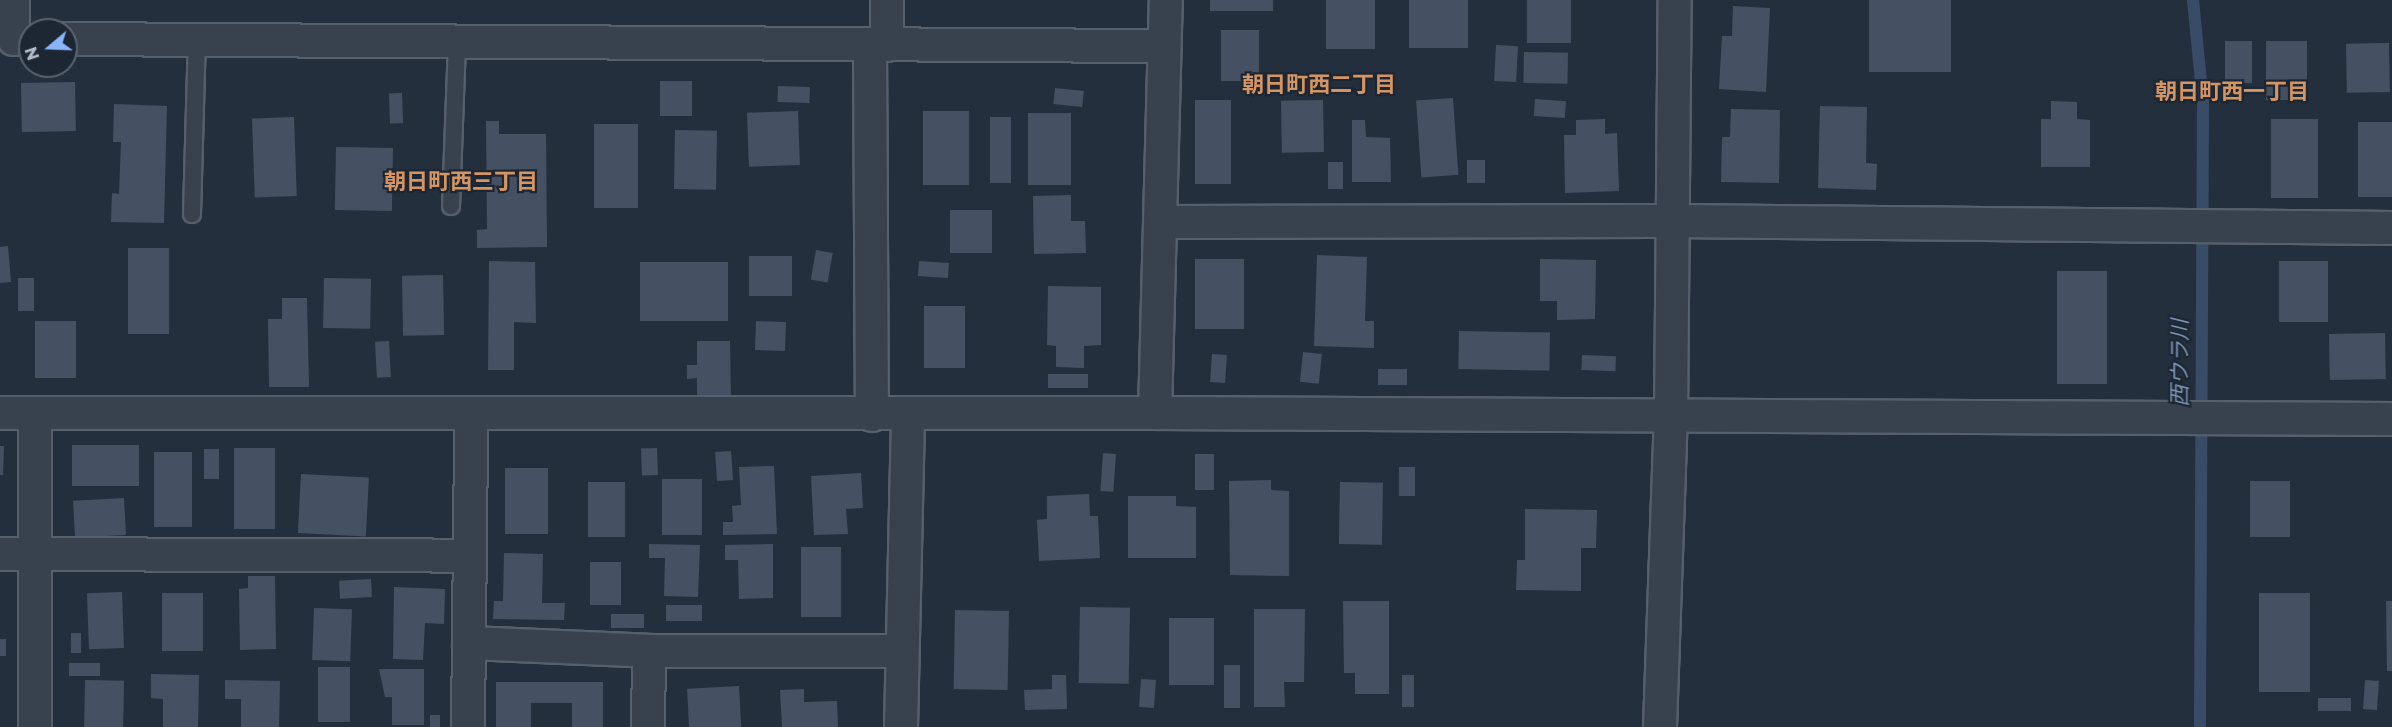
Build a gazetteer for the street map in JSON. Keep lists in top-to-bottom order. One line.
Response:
{"districts":["朝日町西二丁目","朝日町西一丁目","朝日町西三丁目"],"water":["西ウラ川"],"north":"left"}
